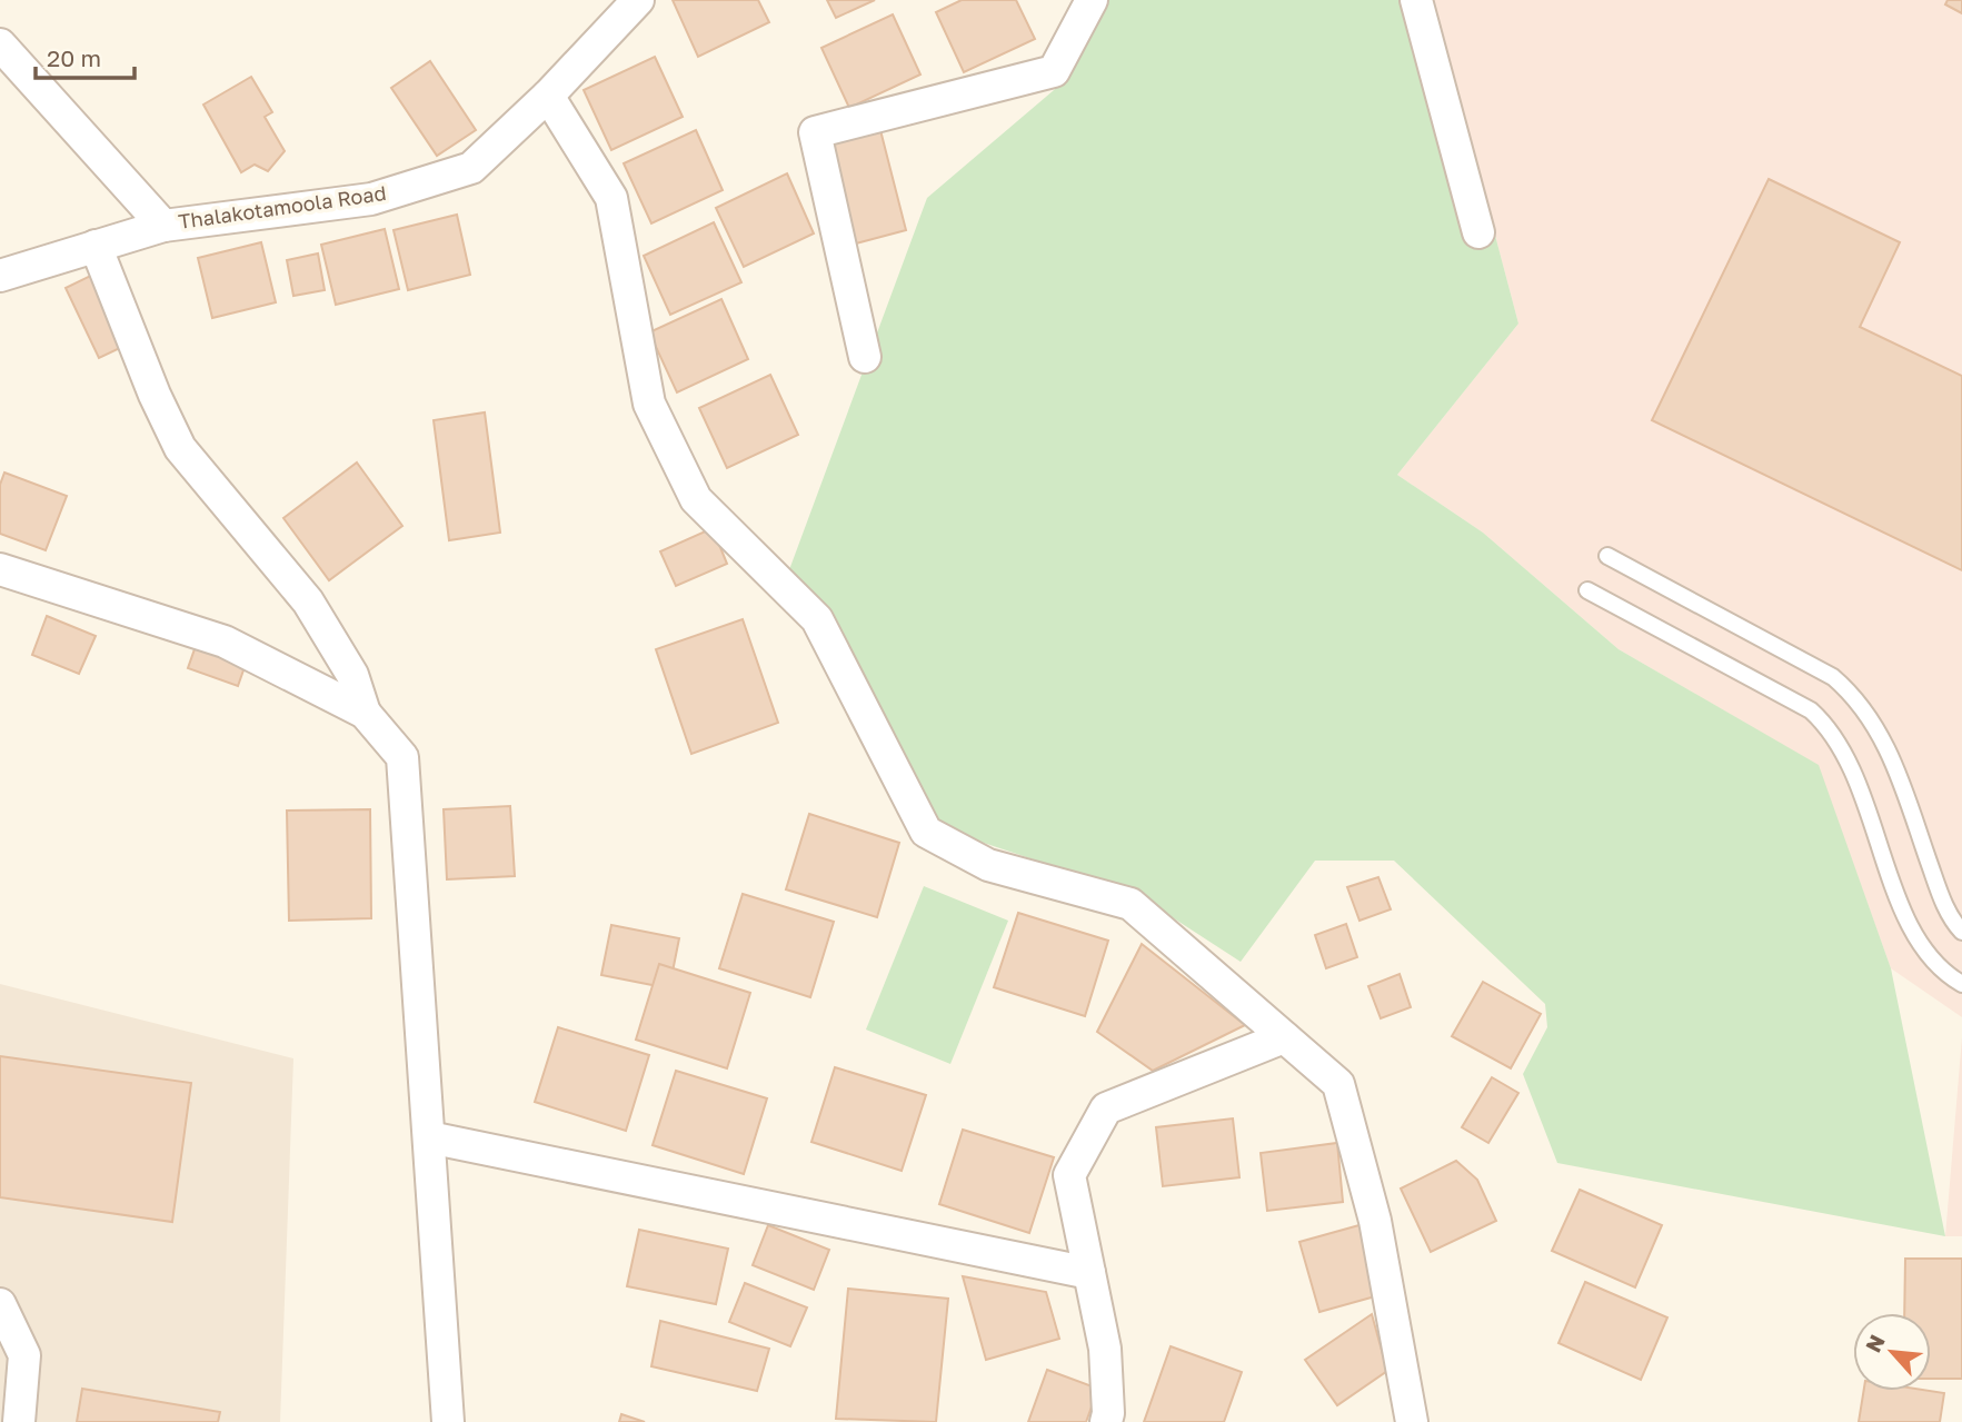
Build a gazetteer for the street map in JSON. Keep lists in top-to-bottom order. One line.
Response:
{"streets":{"street":["Thalakotamoola Road"]},"scale_bar":"20 m","north":"top left"}
